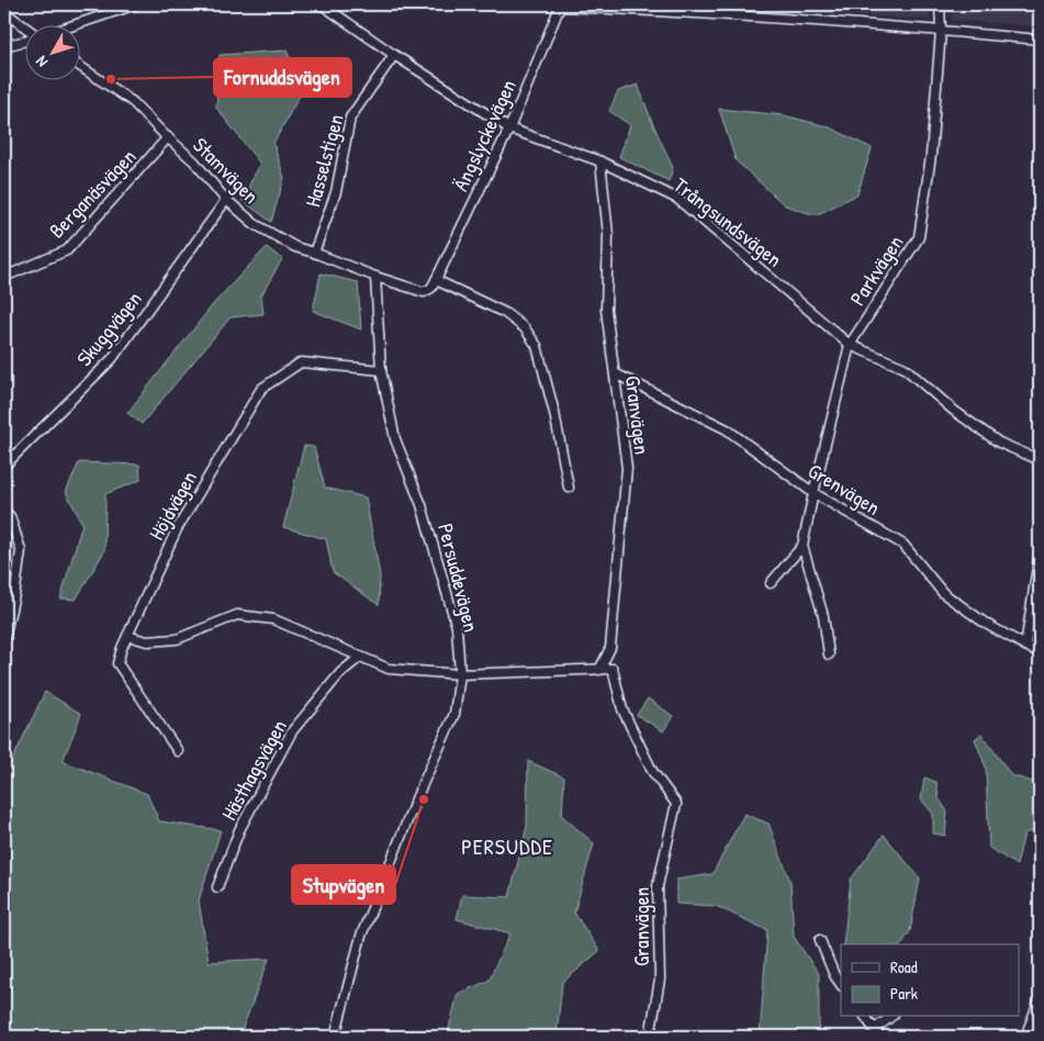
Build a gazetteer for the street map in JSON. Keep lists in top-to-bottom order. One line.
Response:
{"streets":{"street":["Ängslyckevägen","Hasselstigen","Stamvägen","Berganäsvägen","Trångsundsvägen","Parkvägen","Skuggvägen","Granvägen","Grenvägen","Höjdvägen","Persuddevägen","Hästhagsvägen"]},"crossings":[["Ängslyckevägen","Stamvägen"],["Ängslyckevägen","Trångsundsvägen"],["Hasselstigen","Stamvägen"],["Hasselstigen","Trångsundsvägen"],["Stamvägen","Berganäsvägen"],["Stamvägen","Skuggvägen"],["Stamvägen","Persuddevägen"],["Trångsundsvägen","Parkvägen"],["Trångsundsvägen","Granvägen"],["Parkvägen","Grenvägen"],["Granvägen","Grenvägen"],["Höjdvägen","Persuddevägen"]],"districts":["PERSUDDE"],"places":["Fornuddsvägen","Stupvägen"],"legend":["Road","Park"],"north":"bottom left"}
